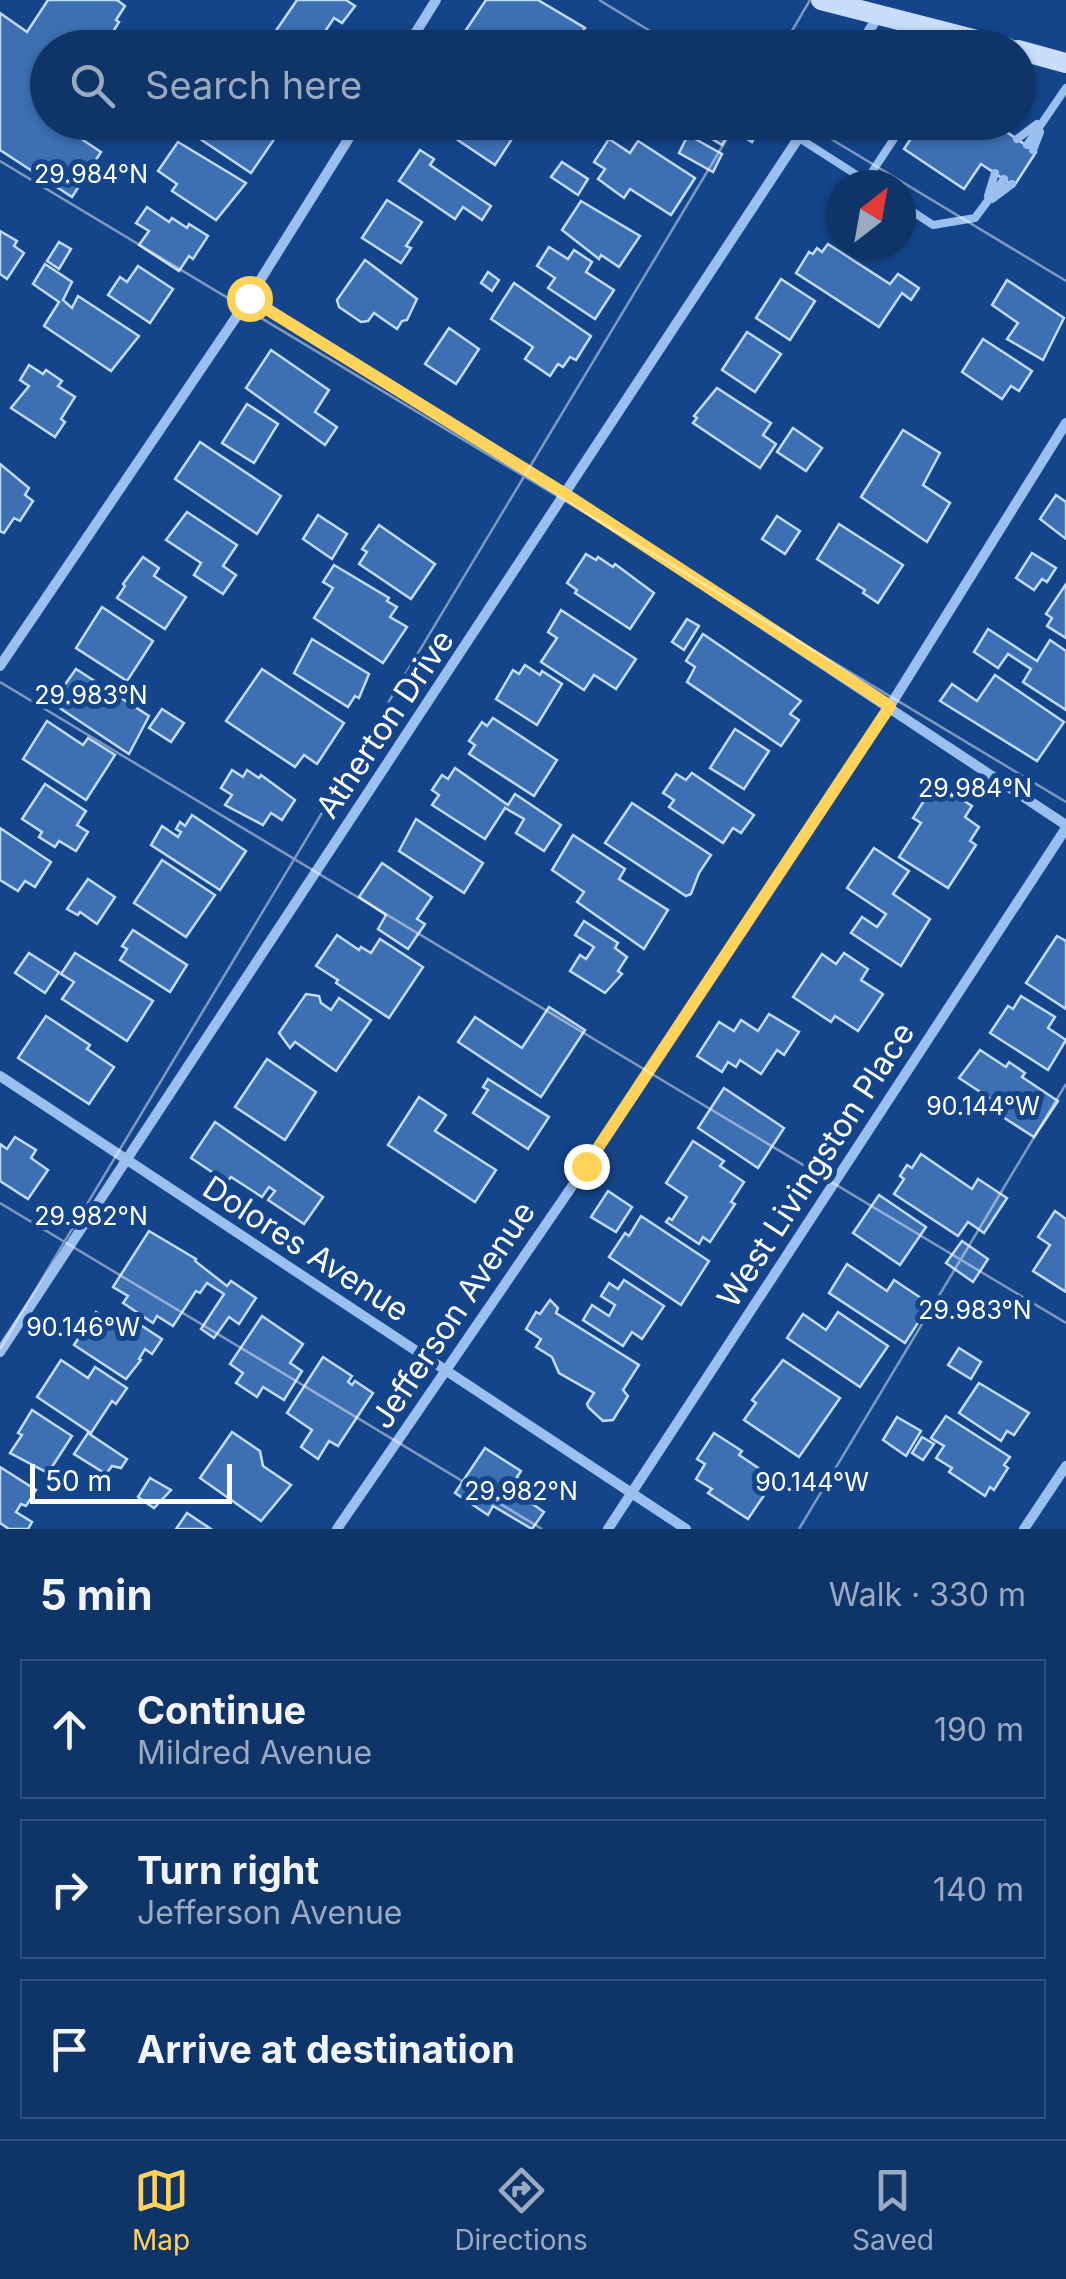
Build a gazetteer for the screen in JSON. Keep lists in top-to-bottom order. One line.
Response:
{"streets":{"street":["Atherton Drive","West Livingston Place","Dolores Avenue","Jefferson Avenue"]},"crossings":[["Atherton Drive","Dolores Avenue"],["West Livingston Place","Dolores Avenue"],["Dolores Avenue","Jefferson Avenue"]],"scale_bar":"50 m","north":"top right","page":{"search":"Search here","scale":"50 m","heading":["5 min","Walk · 330 m"],"list":[["Continue","Mildred Avenue","190 m"],["Turn right","Jefferson Avenue","140 m"],"Arrive at destination"],"nav":["Map","Directions","Saved"]},"coordinates":["29.984°N","29.983°N","90.144°W","29.982°N","90.146°W"]}
